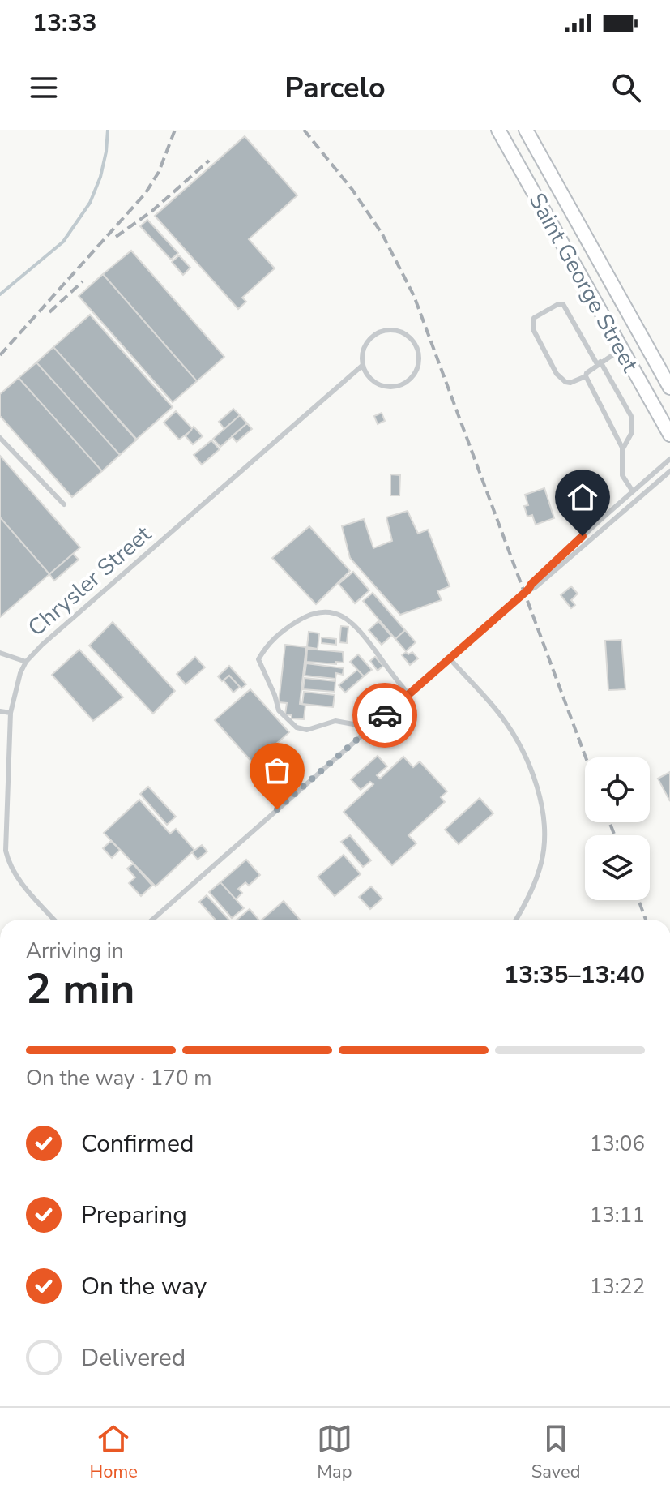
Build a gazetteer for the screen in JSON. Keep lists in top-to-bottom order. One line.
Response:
{"streets":{"main road":["Saint George Street"],"lane":["Chrysler Street"]},"page":{"status":"13:33","header":"Parcelo","heading":["2 min","Arriving in","13:35–13:40"],"bar":"On the way · 170 m","list":[["Confirmed","13:06"],["Preparing","13:11"],["On the way","13:22"],"Delivered"],"tabs":["Home","Map","Saved"]}}
